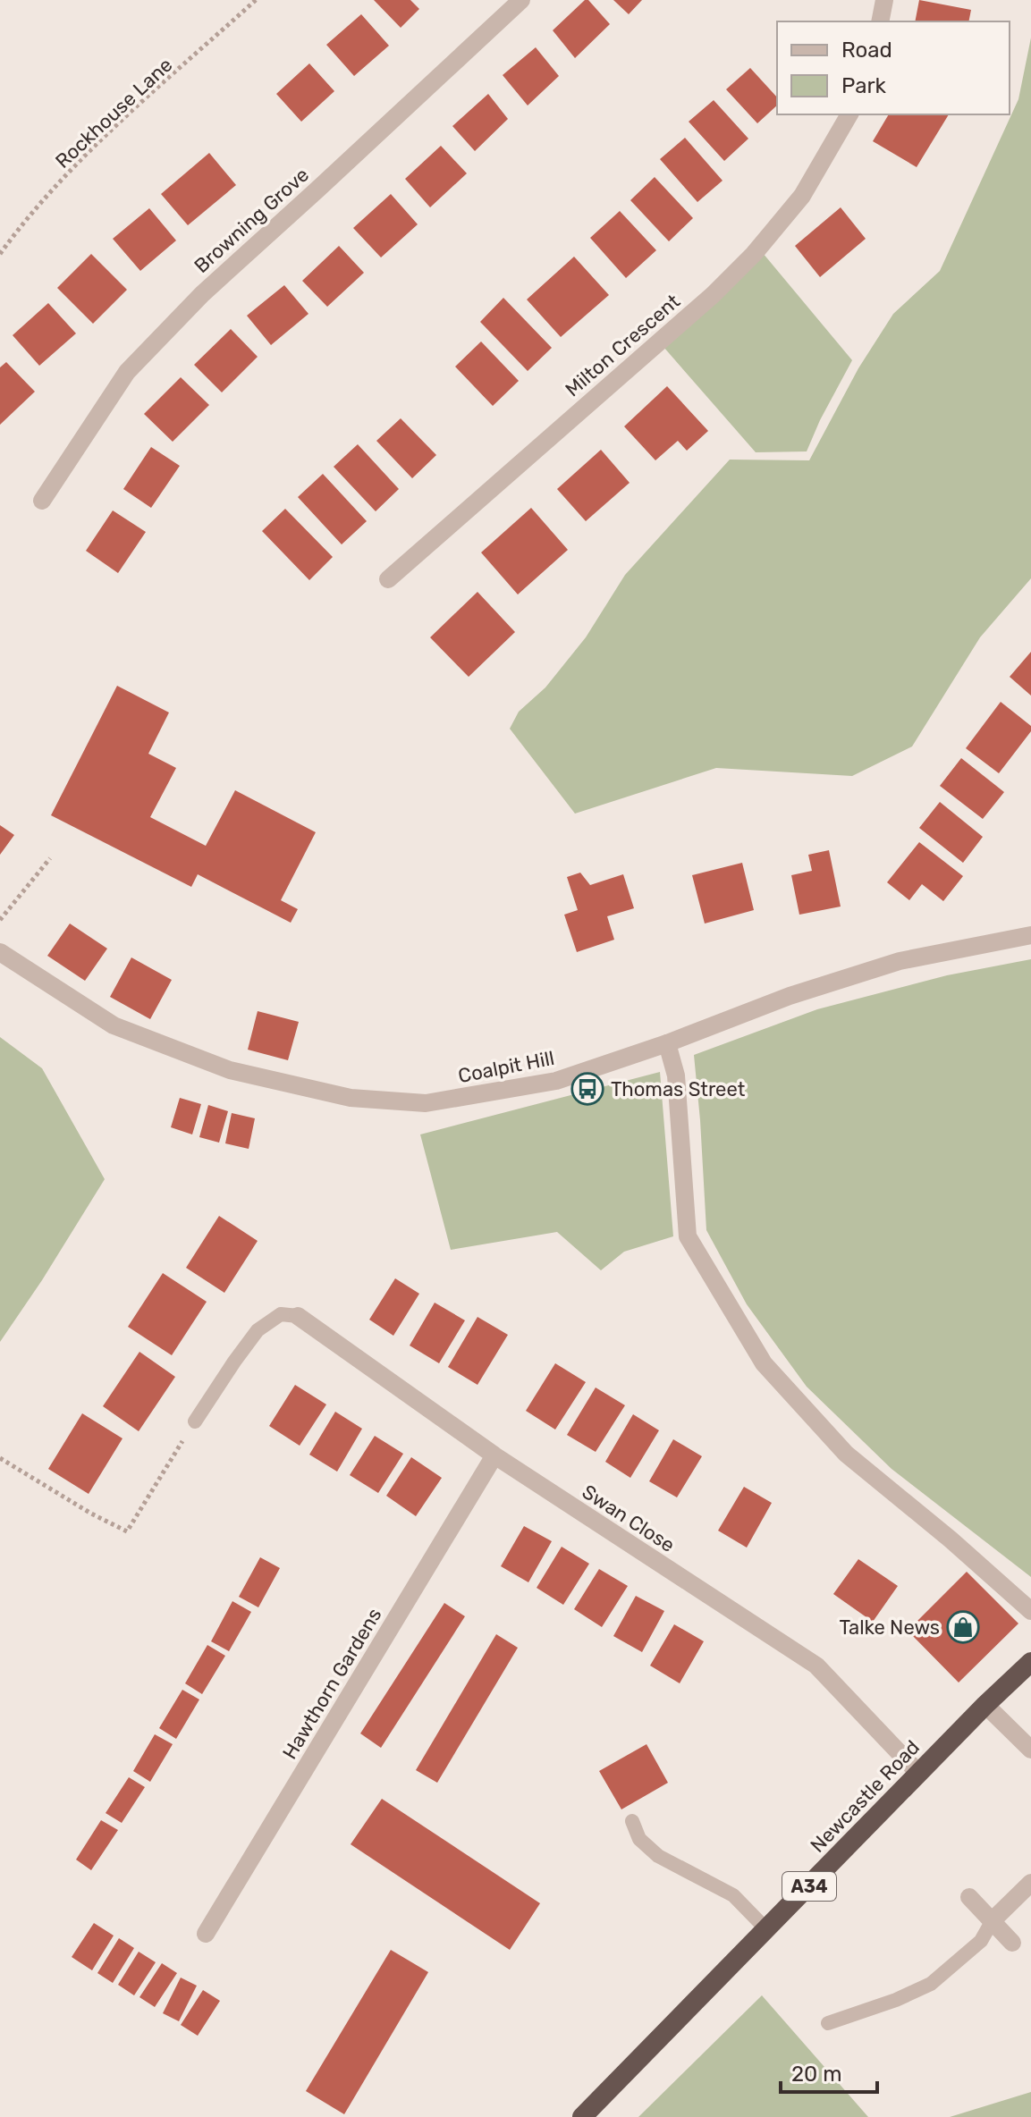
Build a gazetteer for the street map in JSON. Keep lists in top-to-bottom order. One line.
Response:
{"streets":{"highway":["Newcastle Road","A34"],"street":["Browning Grove","Milton Crescent","Coalpit Hill","Swan Close","Hawthorn Gardens"],"path":["Rockhouse Lane"]},"crossings":[["Swan Close","Hawthorn Gardens"],["Swan Close","Newcastle Road"]],"places":{"bus stop":["Thomas Street"],"shop":["Talke News"]},"legend":["Road","Park"],"scale_bar":"20 m"}
